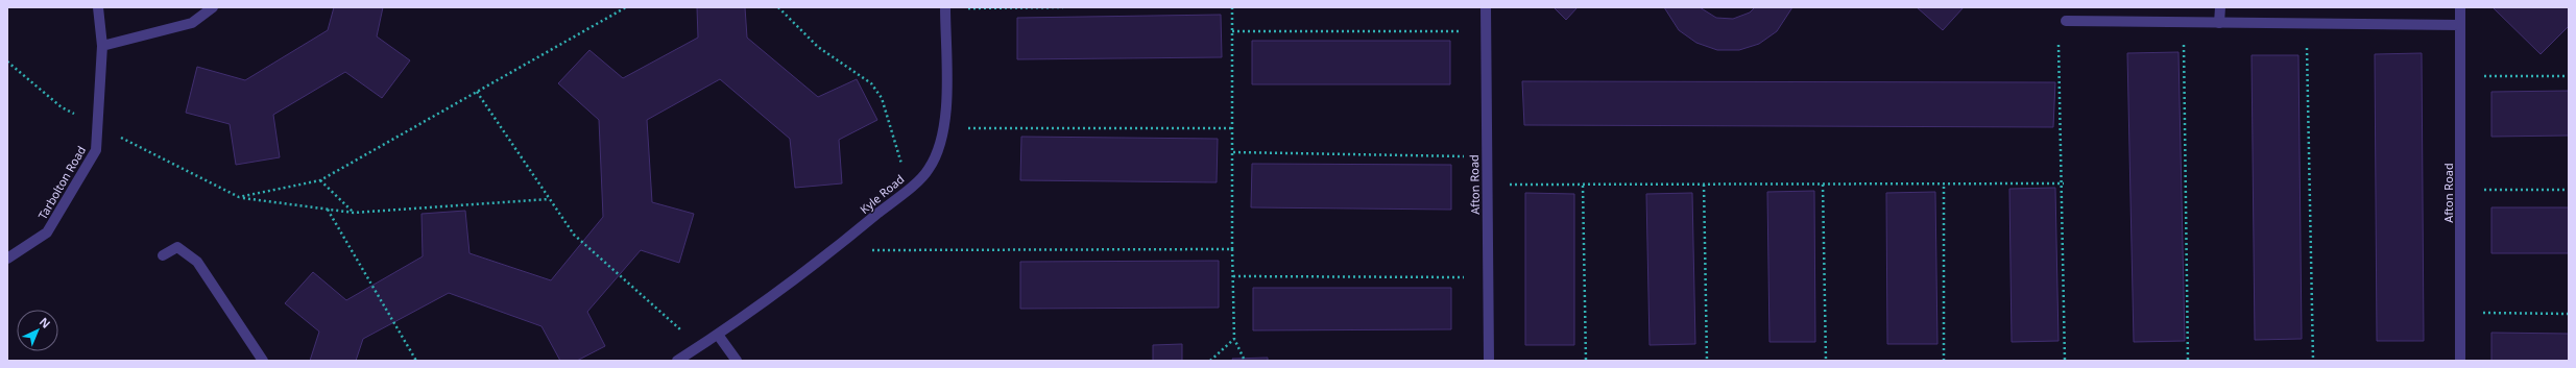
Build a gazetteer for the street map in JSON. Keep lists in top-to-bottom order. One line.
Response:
{"streets":{"street":["Tarbolton Road","Afton Road","Kyle Road"]},"north":"top right"}
